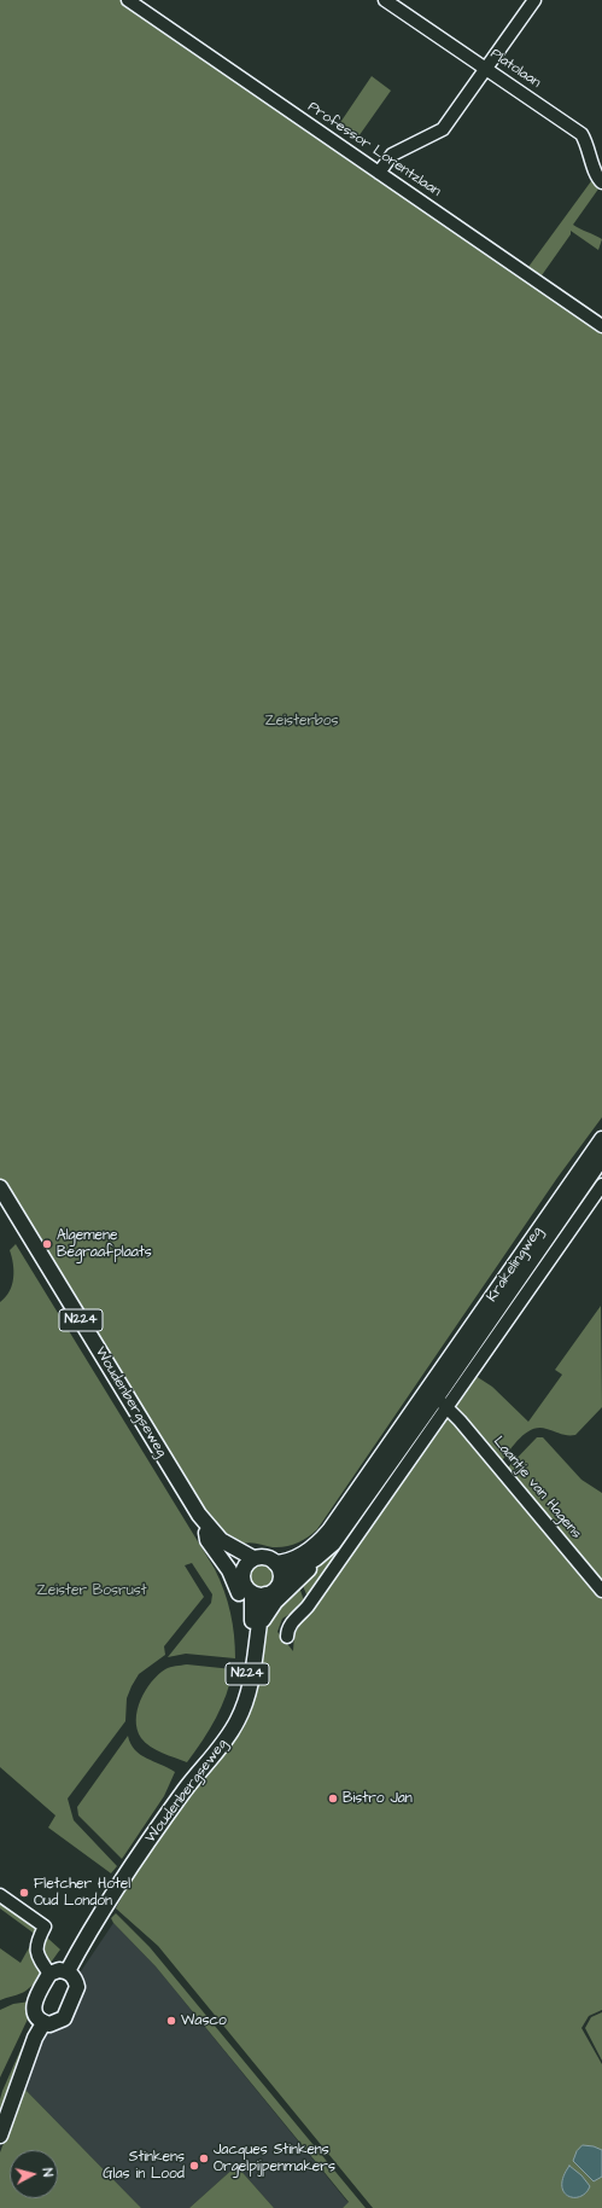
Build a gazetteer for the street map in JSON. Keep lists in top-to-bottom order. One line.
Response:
{"streets":{"main road":["Krakelingweg","N224","Woudenbergseweg"],"street":["Platolaan","Professor Lorentzlaan","Laantje van Hagens"]},"crossings":[["Krakelingweg","N224"],["Krakelingweg","Woudenbergseweg"],["Krakelingweg","Laantje van Hagens"],["N224","Woudenbergseweg"]],"parks":["Zeisterbos","Zeister Bosrust"],"places":["Algemene Begraafplaats","Bistro Jan","Fletcher Hotel Oud London","Wasco","Jacques Stinkens Orgelpijpenmakers","Stinkens Glas in Lood"],"north":"right"}
